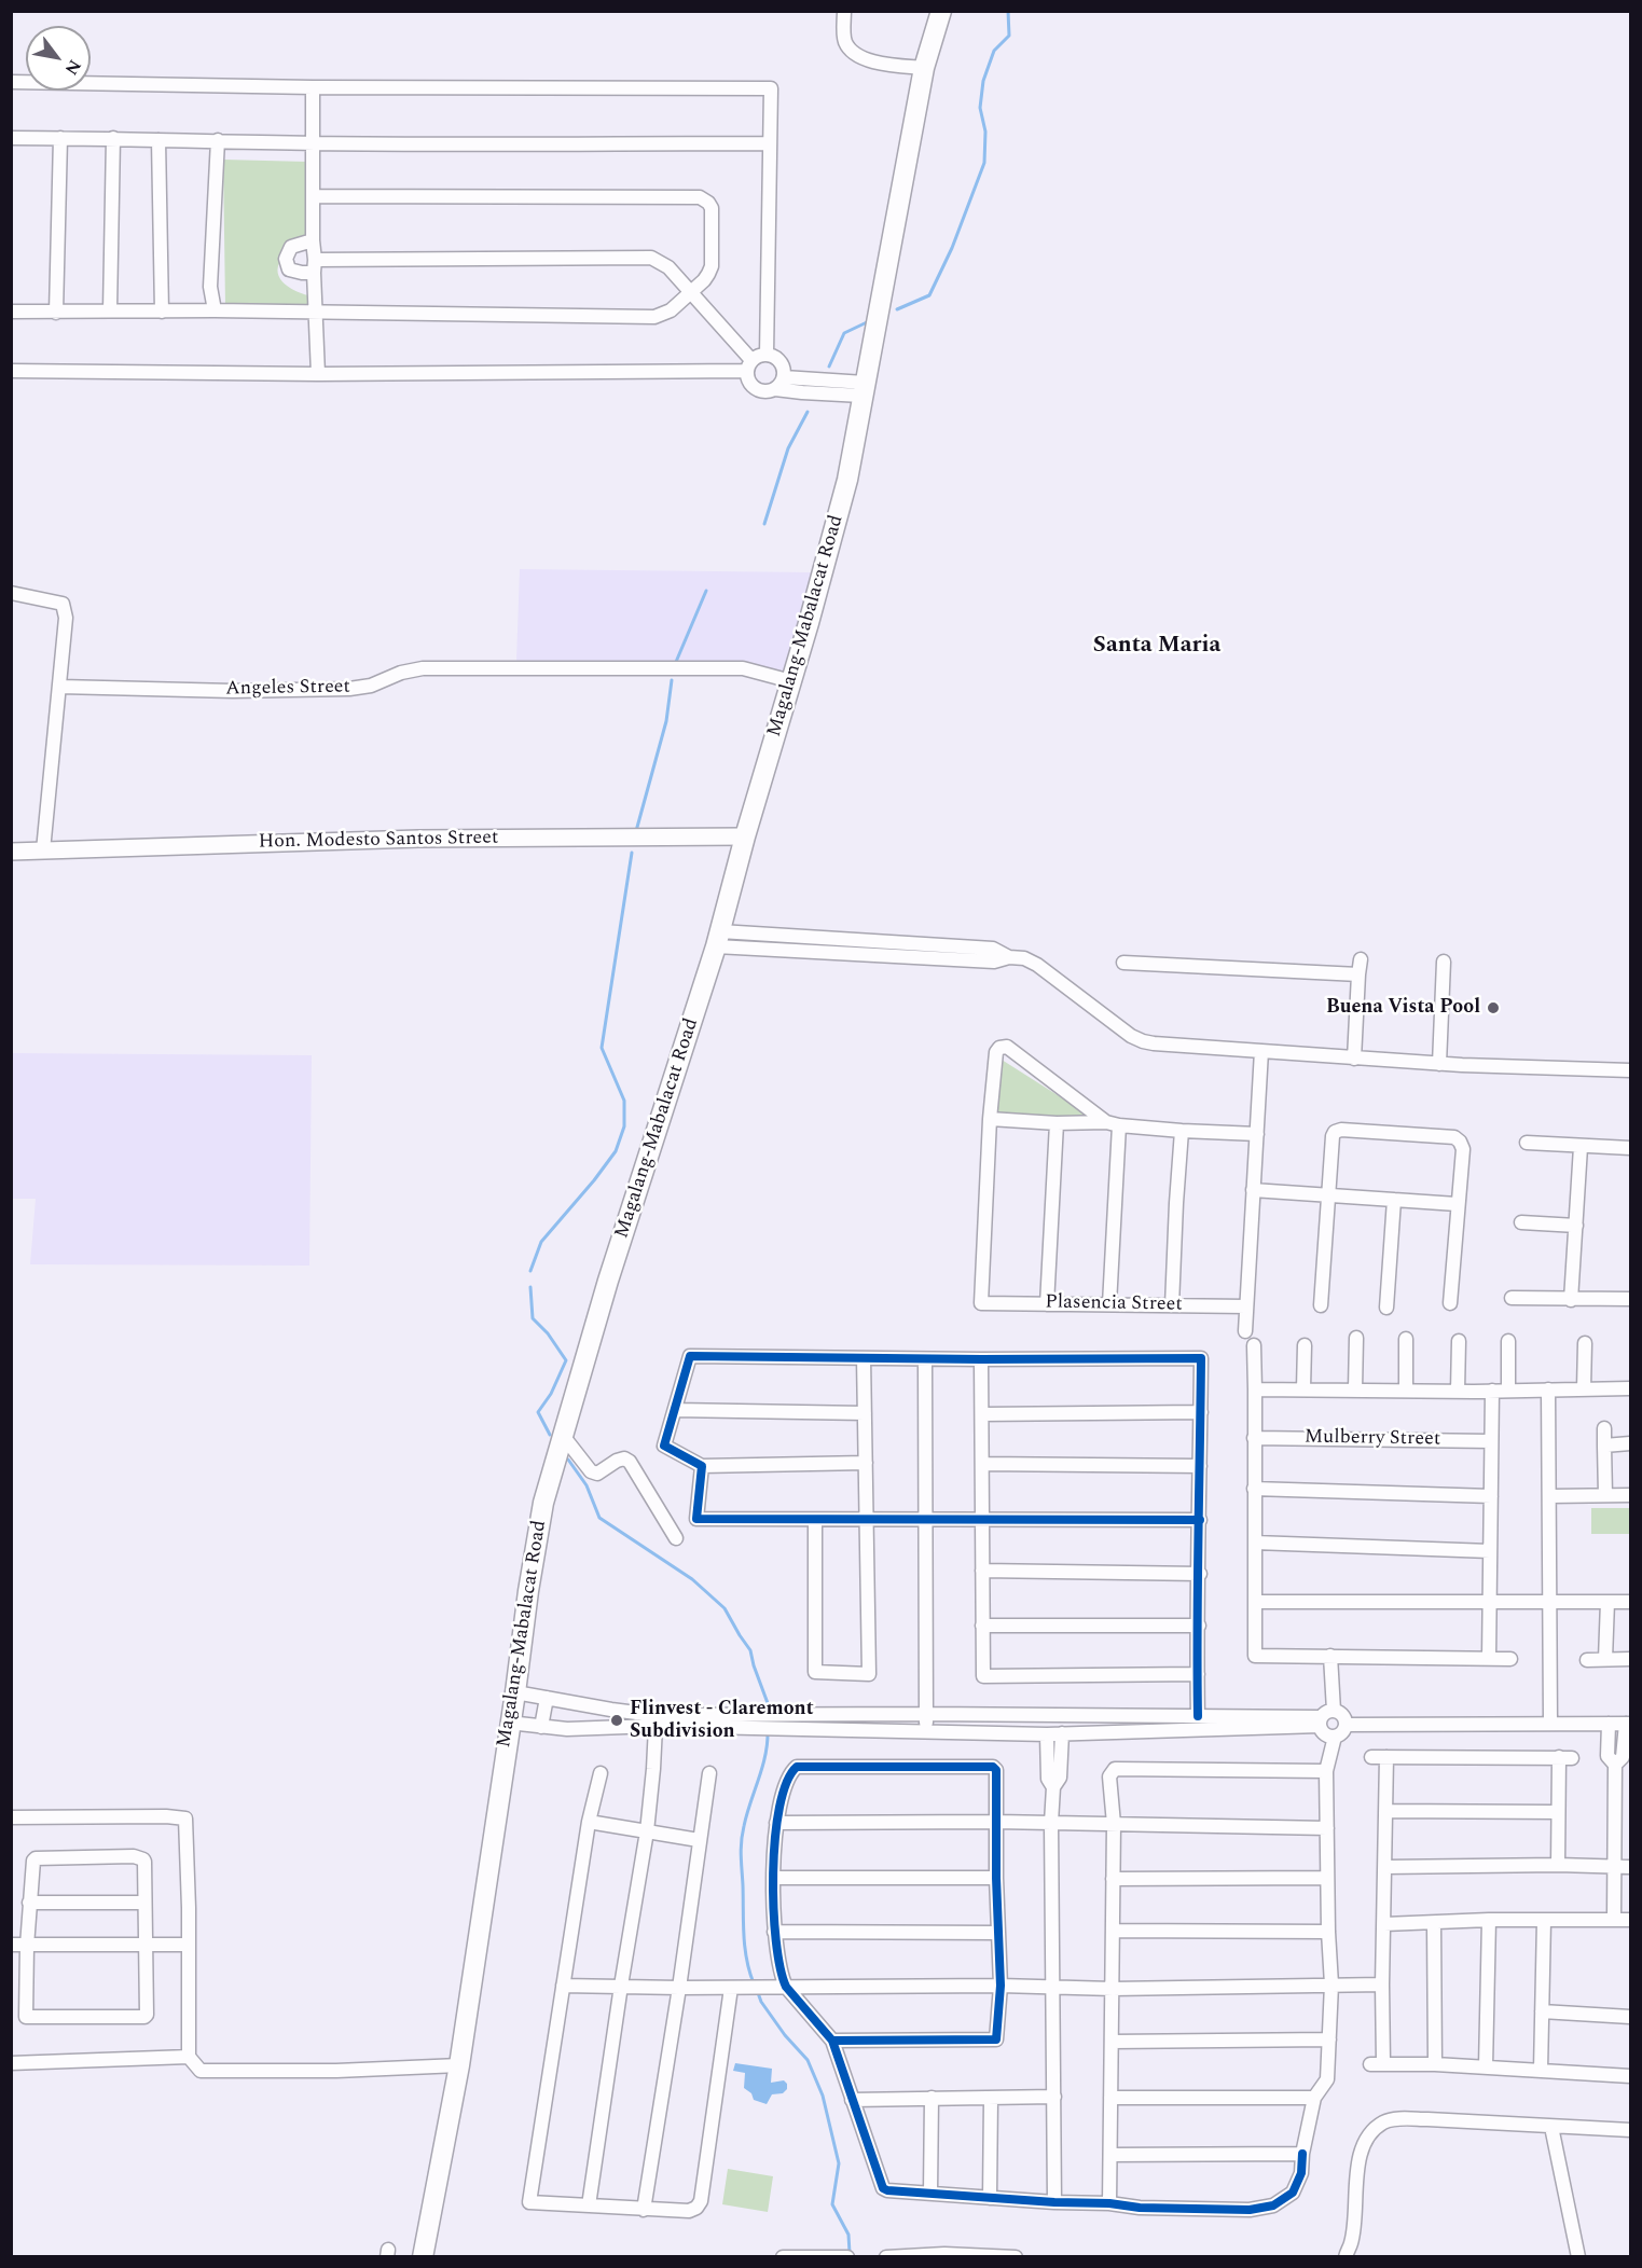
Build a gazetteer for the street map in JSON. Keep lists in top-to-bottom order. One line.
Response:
{"streets":{"main road":["Magalang-Mabalacat Road"],"street":["Angeles Street","Hon. Modesto Santos Street","Plasencia Street","Mulberry Street"]},"crossings":[["Magalang-Mabalacat Road","Angeles Street"],["Magalang-Mabalacat Road","Hon. Modesto Santos Street"]],"districts":["Santa Maria"],"places":["Buena Vista Pool","Flinvest - Claremont Subdivision"],"north":"bottom right"}
